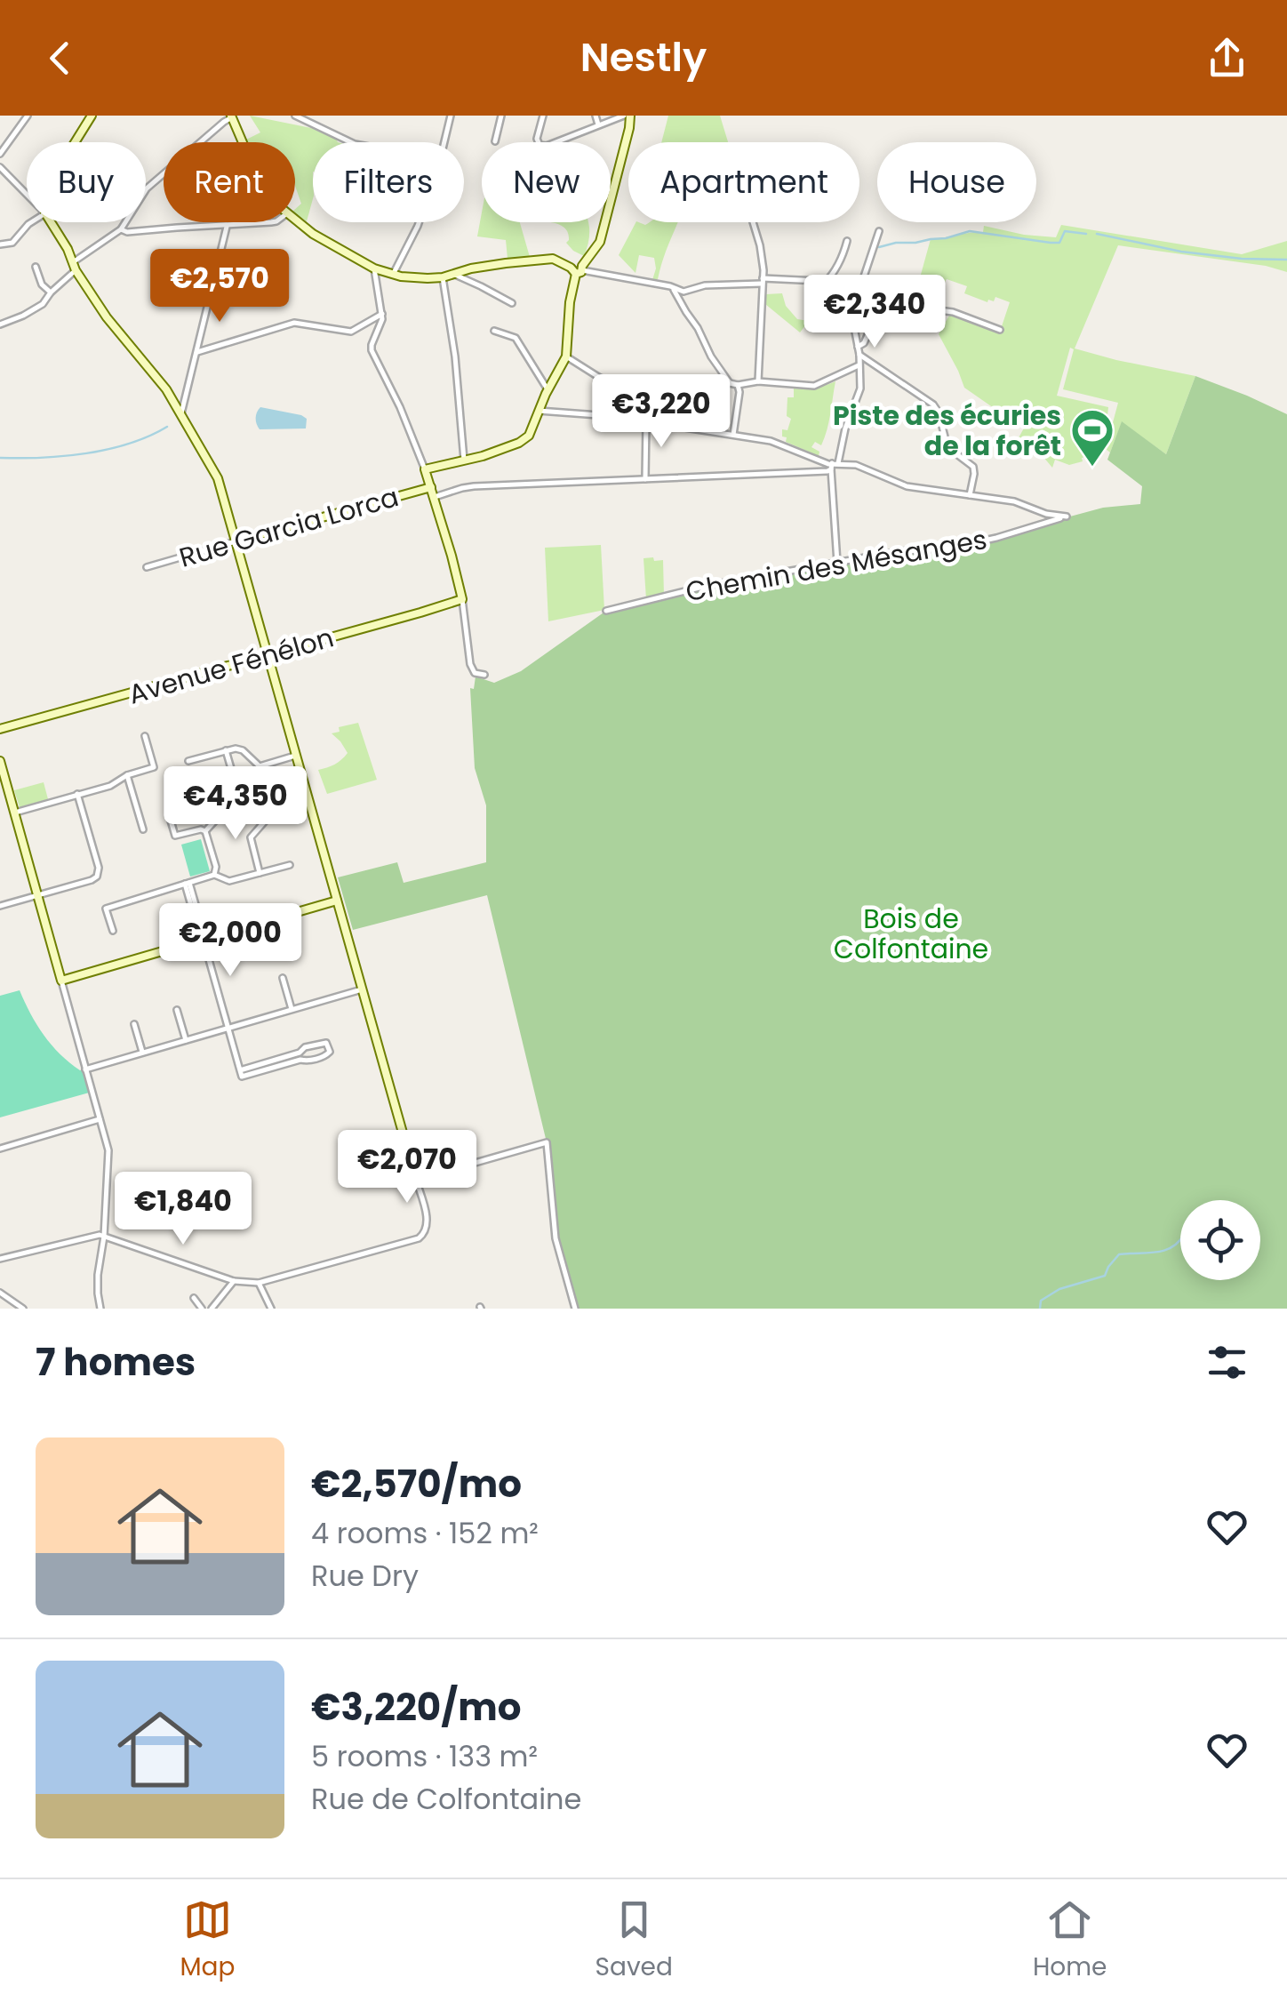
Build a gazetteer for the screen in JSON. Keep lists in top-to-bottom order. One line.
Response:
{"streets":{"street":["Rue Garcia Lorca","Chemin des Mésanges","Avenue Fénélon"]},"parks":["Bois de Colfontaine"],"places":{"sports":["Piste des écuries de la forêt"]},"page":{"header":"Nestly","chip":["Buy","Rent","Filters","New","Apartment","House"],"price":["€2,570","€2,340","€3,220","€4,350","€2,000","€2,070","€1,840"],"heading":"7 homes","list":[{"name":"€2,570/mo","note":"4 rooms · 152 m² · Rue Dry"},{"name":"€3,220/mo","note":"5 rooms · 133 m² · Rue de Colfontaine"}],"tabs":["Map","Saved","Home"]}}
